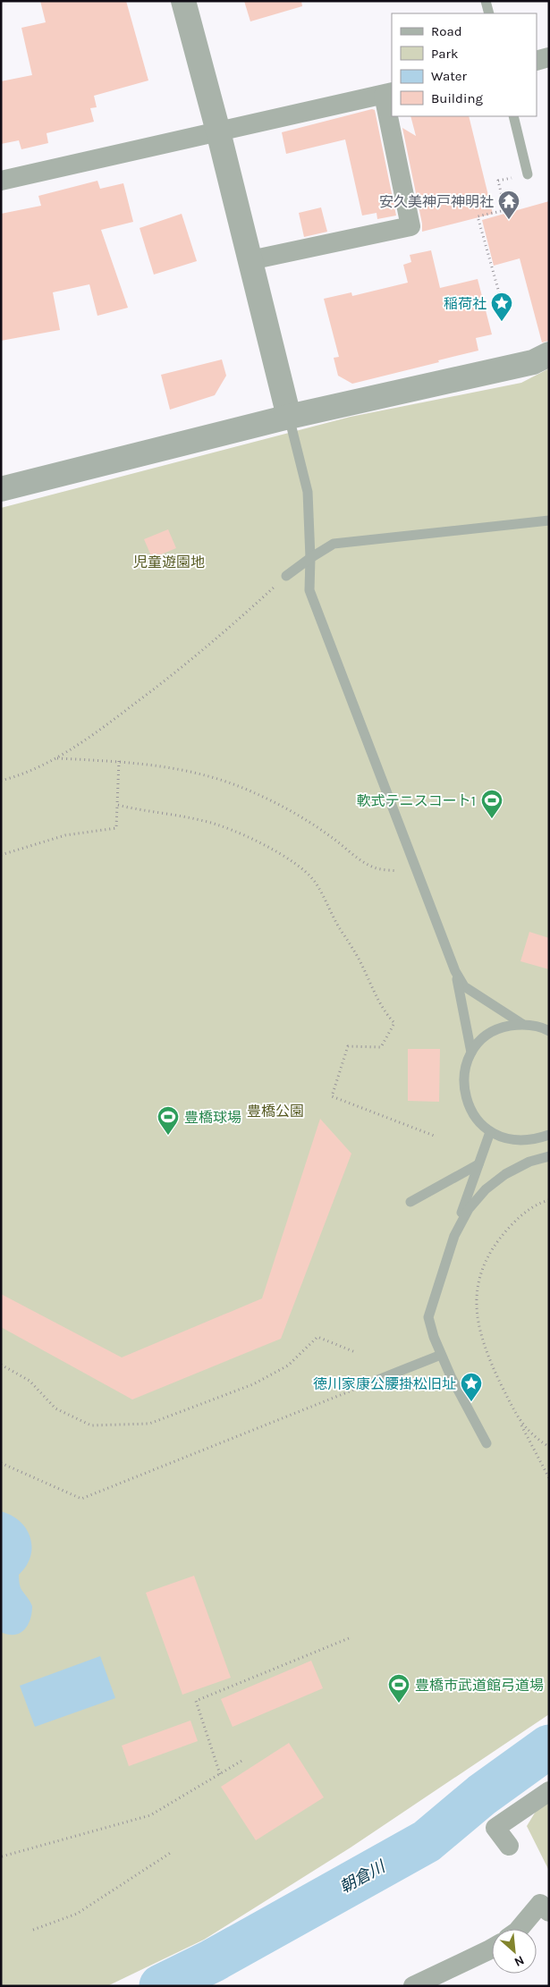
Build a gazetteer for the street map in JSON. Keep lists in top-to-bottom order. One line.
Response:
{"water":["朝倉川"],"parks":["児童遊園地","豊橋公園"],"places":{"temple":["安久美神戸神明社"],"place":["稲荷社","徳川家康公腰掛松旧址"],"sports":["軟式テニスコート1","豊橋球場","豊橋市武道館弓道場"]},"legend":["Road","Park","Water","Building"],"north":"bottom right"}
